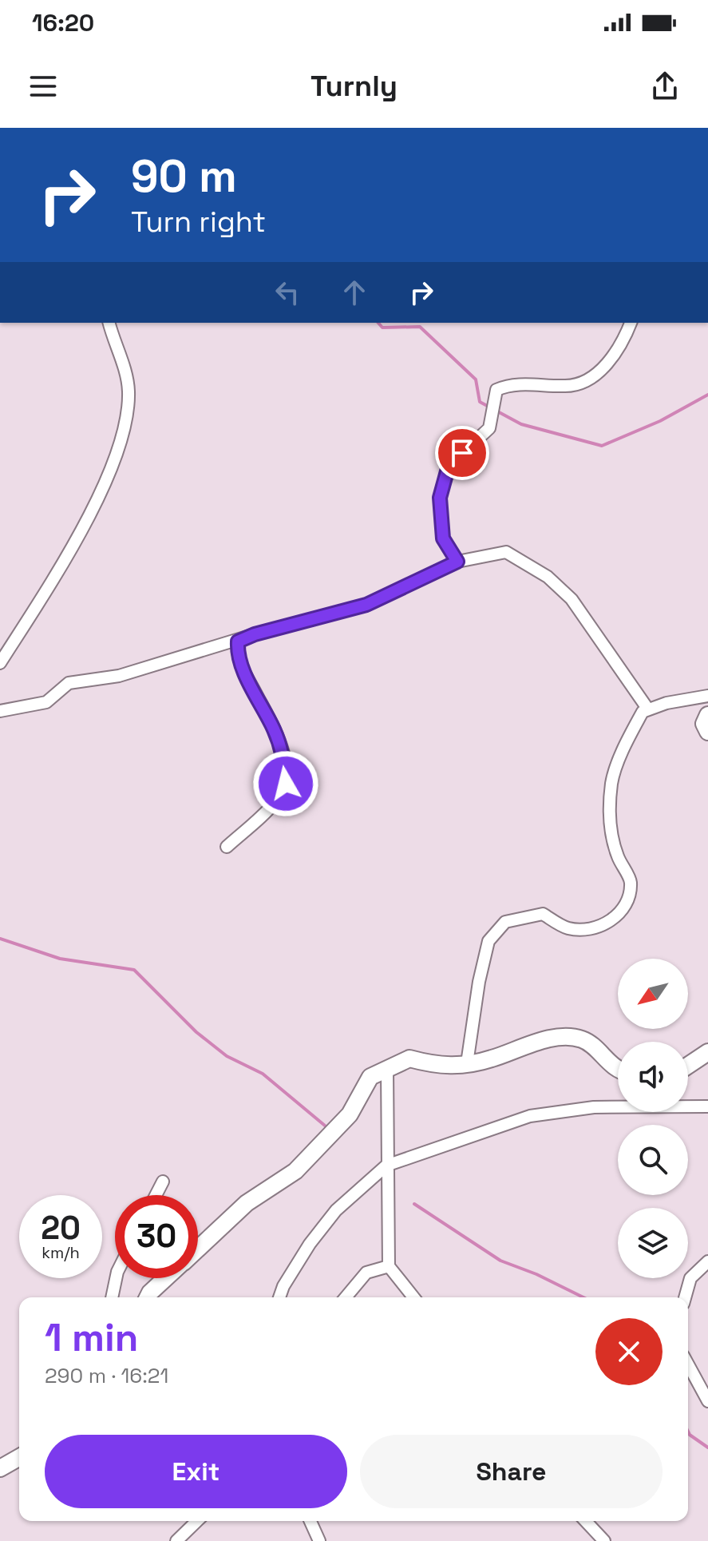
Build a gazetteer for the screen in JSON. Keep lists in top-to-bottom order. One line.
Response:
{"north":"bottom left","page":{"status":"16:20","header":"Turnly","turn":["90 m","Turn right"],"speed":"20 km/h","limit":"30","heading":["1 min","290 m · 16:21"],"buttons":["Exit","Share"]}}
